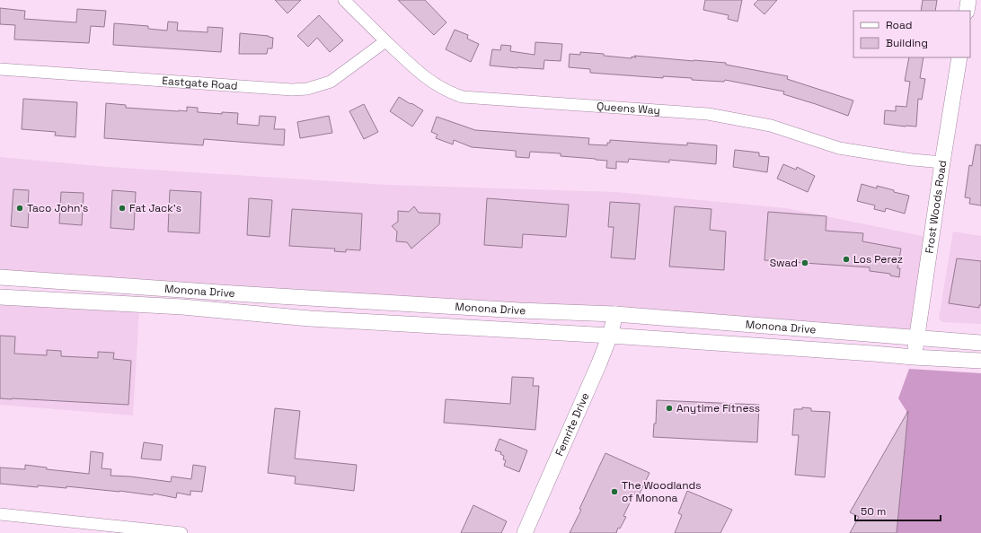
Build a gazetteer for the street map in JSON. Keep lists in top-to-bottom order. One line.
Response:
{"streets":{"street":["Eastgate Road","Queens Way","Frost Woods Road","Monona Drive","Femrite Drive"]},"crossings":[["Eastgate Road","Queens Way"],["Queens Way","Frost Woods Road"],["Frost Woods Road","Monona Drive"],["Monona Drive","Femrite Drive"]],"places":["Taco John's","Fat Jack's","Los Perez","Swad","Anytime Fitness","The Woodlands of Monona"],"legend":["Road","Building"],"scale_bar":"50 m"}
